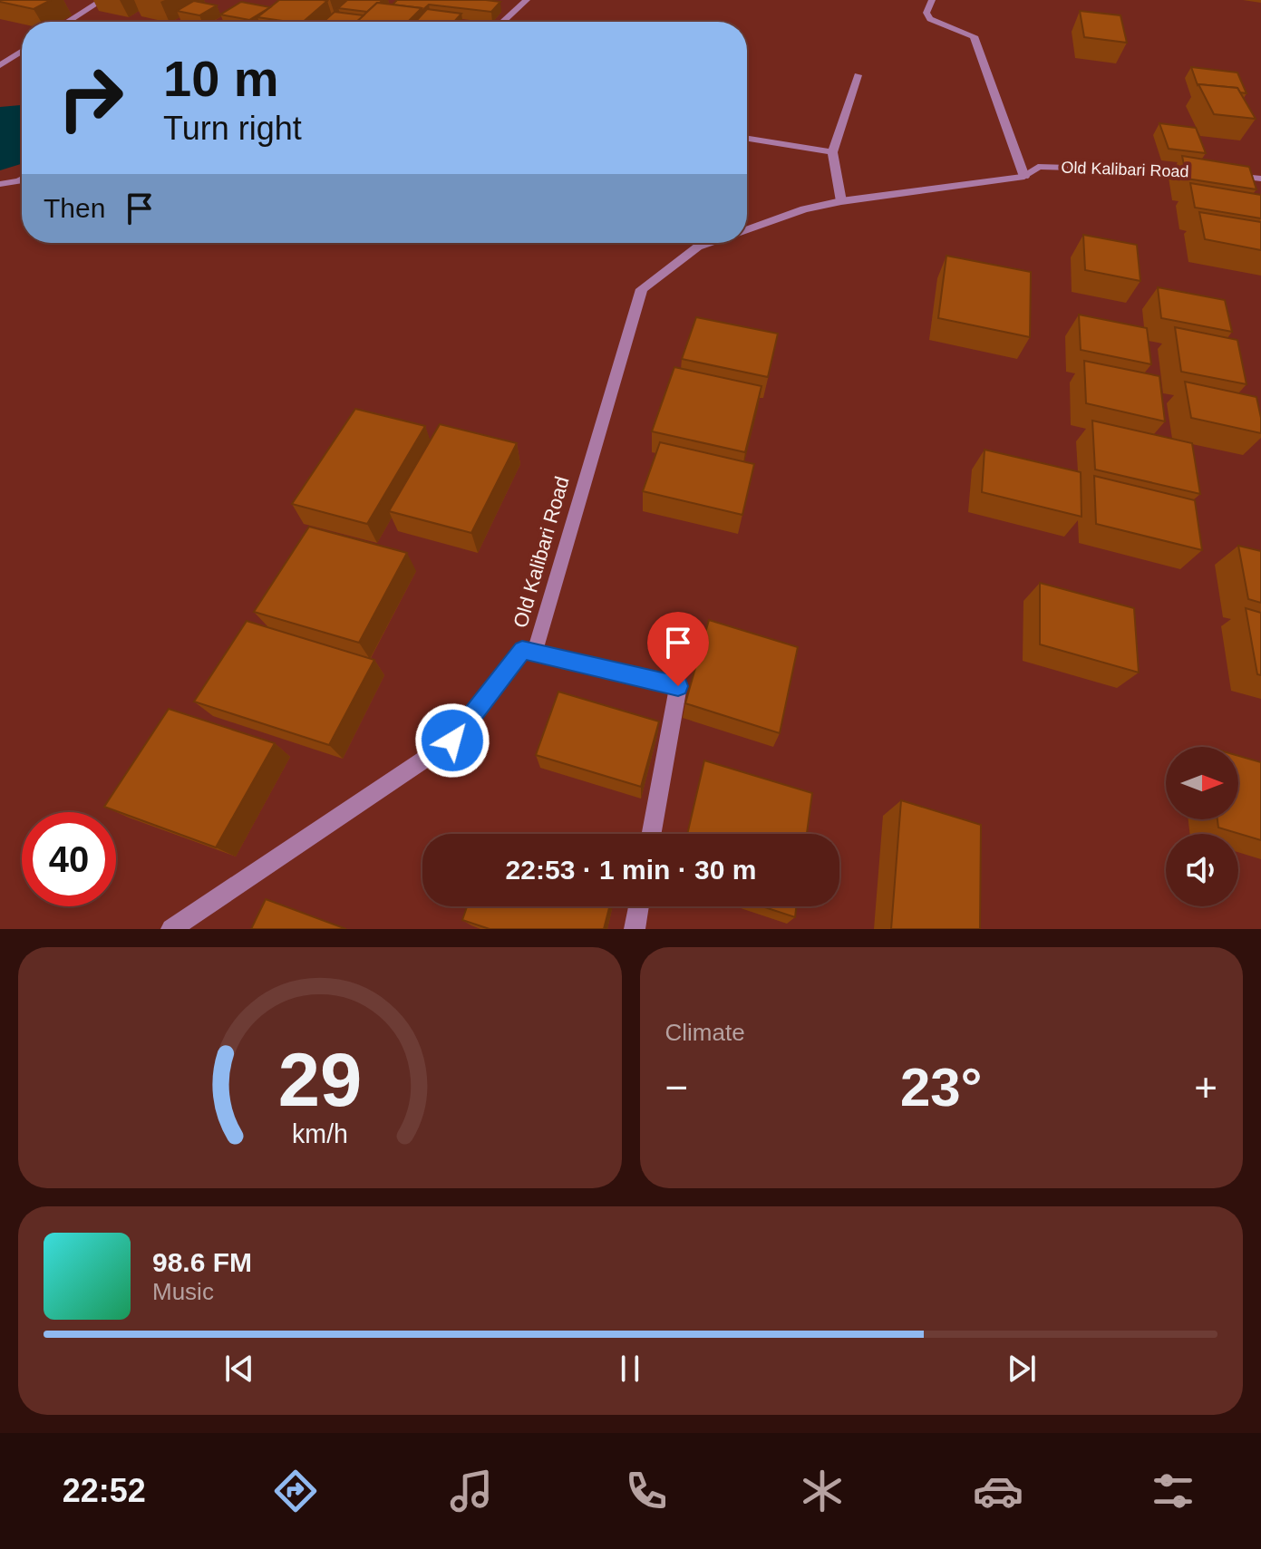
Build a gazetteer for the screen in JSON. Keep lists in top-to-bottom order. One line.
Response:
{"streets":{"street":["Old Kalibari Road"]},"north":"right","page":{"turn":["10 m","Turn right"],"then":"Then","limit":"40","trip":"22:53 · 1 min · 30 m","tile":"Climate","heat":["−","23°","+"],"song":["98.6 FM","Music"],"tabs":"22:52","gauge":["29","km/h"]}}
